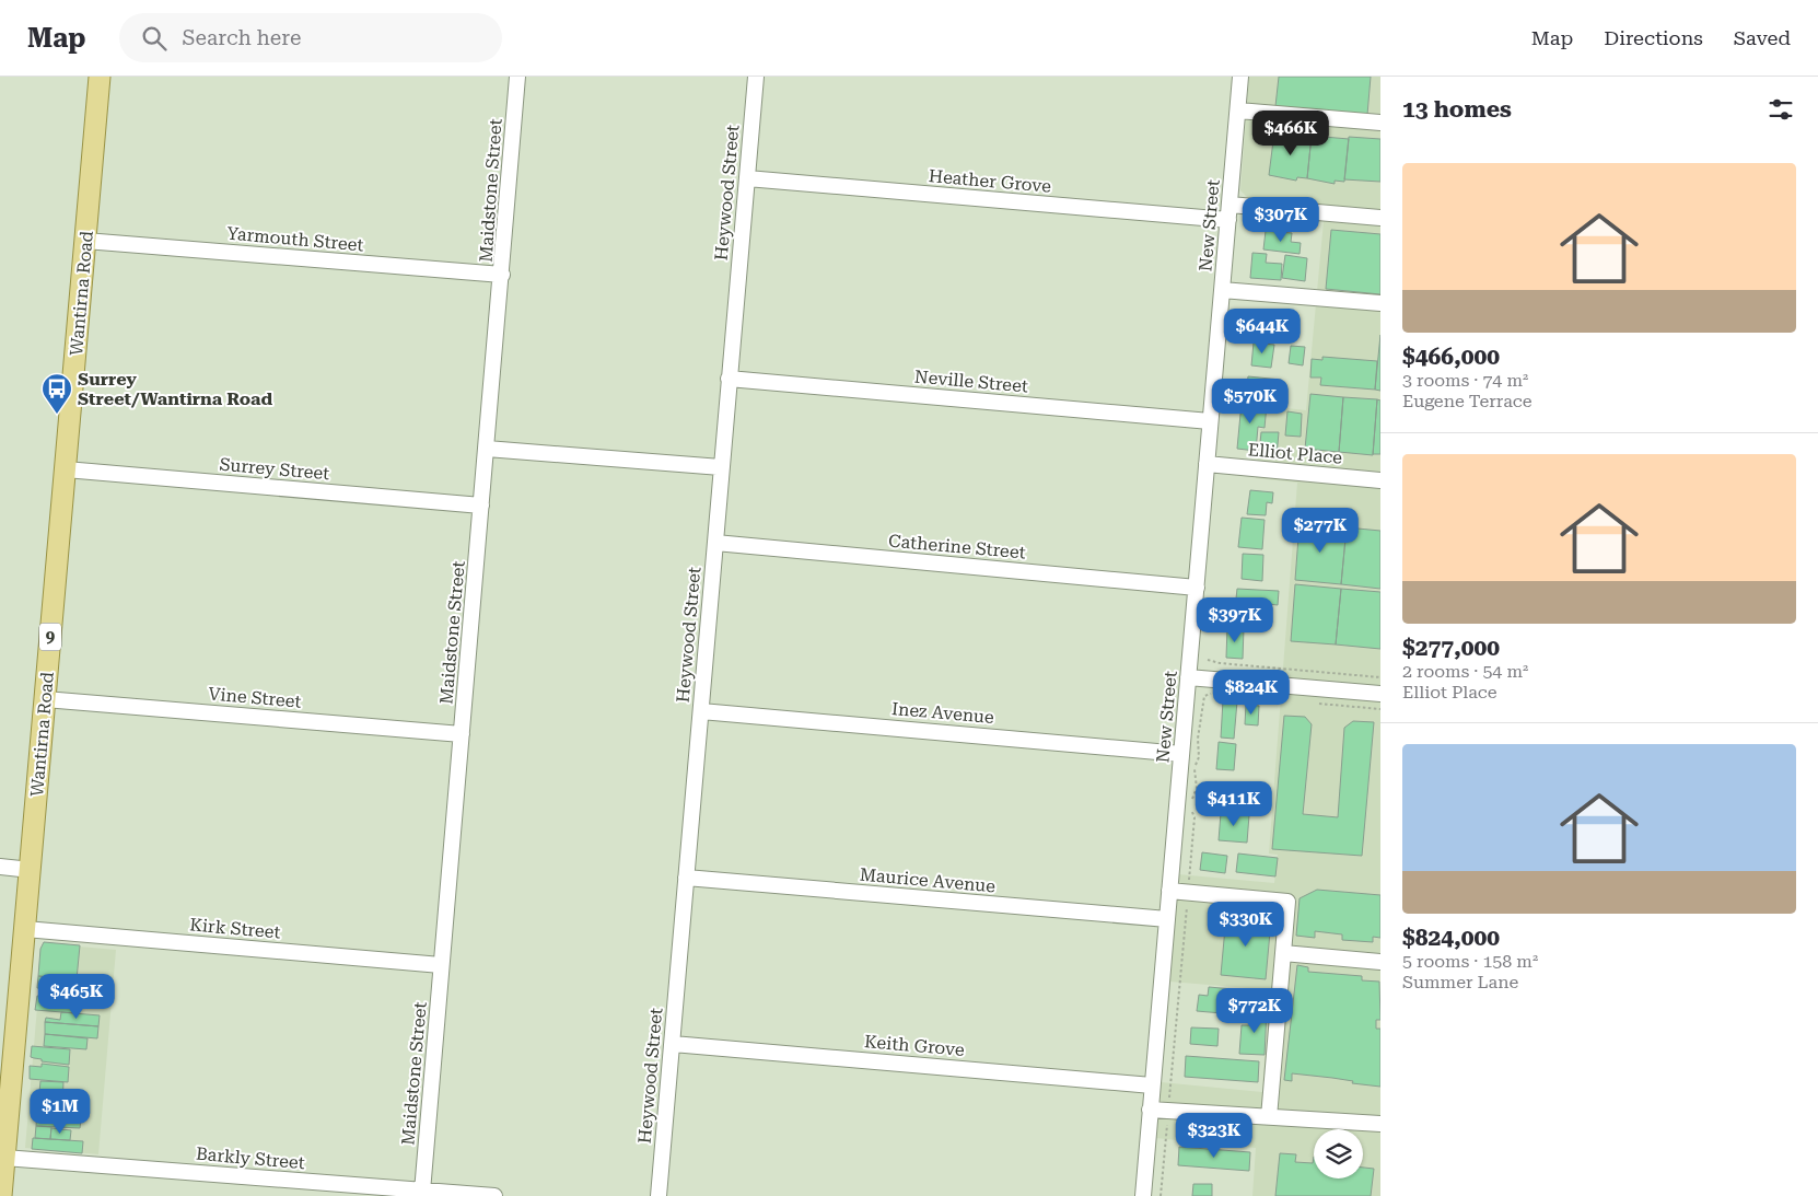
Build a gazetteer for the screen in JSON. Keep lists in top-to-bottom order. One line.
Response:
{"streets":{"main road":["Wantirna Road","9"],"street":["Heather Grove","Maidstone Street","Heywood Street","New Street","Yarmouth Street","Neville Street","Elliot Place","Surrey Street","Catherine Street","Vine Street","Inez Avenue","Maurice Avenue","Kirk Street","Keith Grove","Barkly Street"]},"crossings":[["Heather Grove","Heywood Street"],["Heather Grove","New Street"],["Maidstone Street","Yarmouth Street"],["Maidstone Street","Surrey Street"],["Maidstone Street","Vine Street"],["Maidstone Street","Kirk Street"],["Maidstone Street","Barkly Street"],["Heywood Street","Neville Street"],["Heywood Street","Catherine Street"],["Heywood Street","Inez Avenue"],["Heywood Street","Maurice Avenue"],["Heywood Street","Keith Grove"],["New Street","Neville Street"],["New Street","Elliot Place"],["New Street","Catherine Street"],["New Street","Inez Avenue"],["New Street","Maurice Avenue"],["New Street","Keith Grove"],["Yarmouth Street","Wantirna Road"],["Wantirna Road","Surrey Street"],["Wantirna Road","Vine Street"],["Wantirna Road","Kirk Street"],["Wantirna Road","Barkly Street"]],"places":{"bus stop":["Surrey Street/Wantirna Road"]},"page":{"header":"Map","search":"Search here","nav":["Map","Directions","Saved"],"heading":"13 homes","price":["$466K","$307K","$644K","$570K","$277K","$397K","$824K","$411K","$330K","$465K","$772K","$1M","$323K"],"list":[{"name":"$466,000","note":"3 rooms · 74 m² · Eugene Terrace"},{"name":"$277,000","note":"2 rooms · 54 m² · Elliot Place"},{"name":"$824,000","note":"5 rooms · 158 m² · Summer Lane"}]}}
